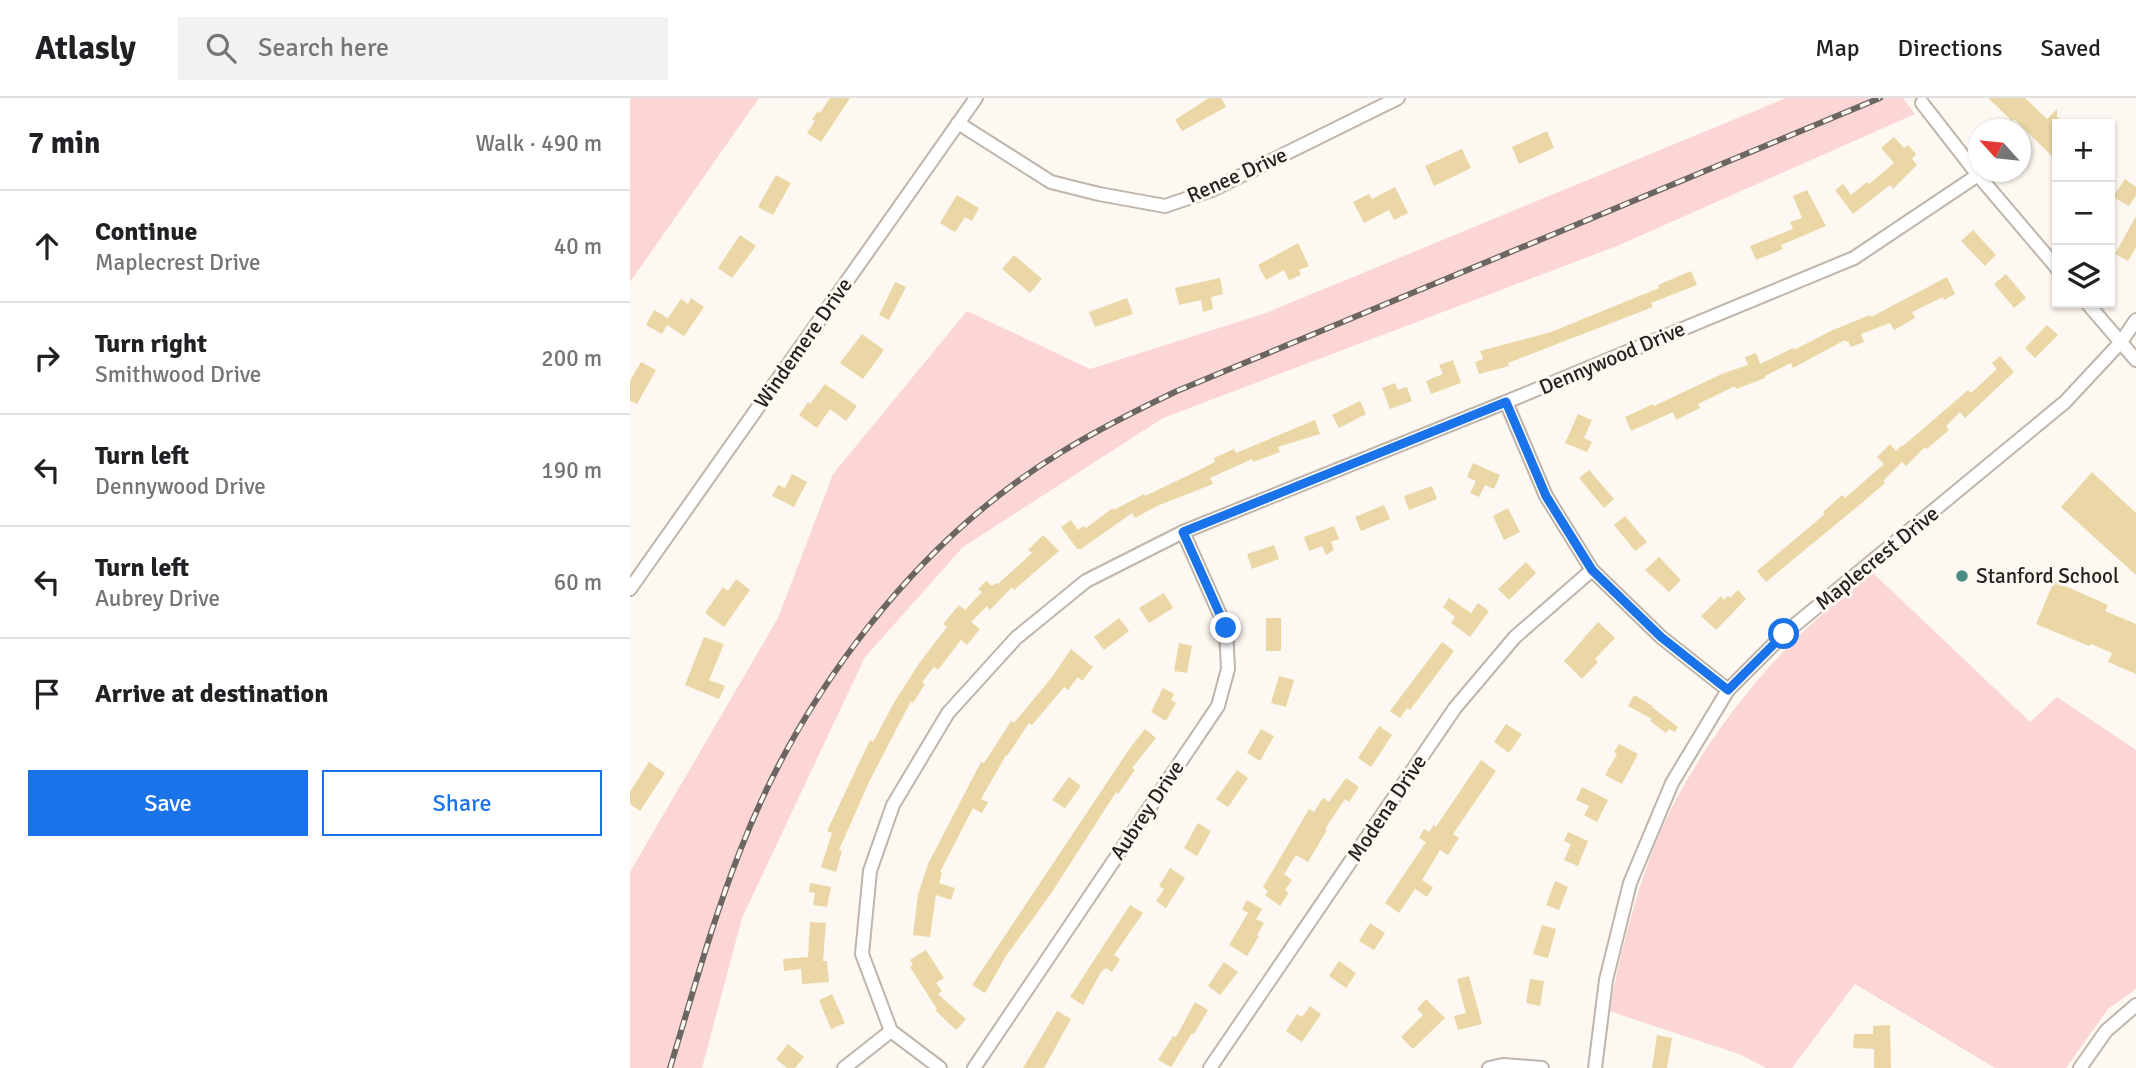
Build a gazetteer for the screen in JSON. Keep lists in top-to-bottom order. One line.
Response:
{"streets":{"street":["Renee Drive","Windemere Drive","Dennywood Drive","Maplecrest Drive","Modena Drive","Aubrey Drive"]},"crossings":[["Renee Drive","Windemere Drive"],["Dennywood Drive","Aubrey Drive"]],"places":["Stanford School"],"north":"top left","page":{"header":"Atlasly","search":"Search here","nav":["Map","Directions","Saved"],"heading":["7 min","Walk · 490 m"],"map_buttons":["+","−"],"list":[["Continue","Maplecrest Drive","40 m"],["Turn right","Smithwood Drive","200 m"],["Turn left","Dennywood Drive","190 m"],["Turn left","Aubrey Drive","60 m"],"Arrive at destination"],"buttons":["Save","Share"]}}
